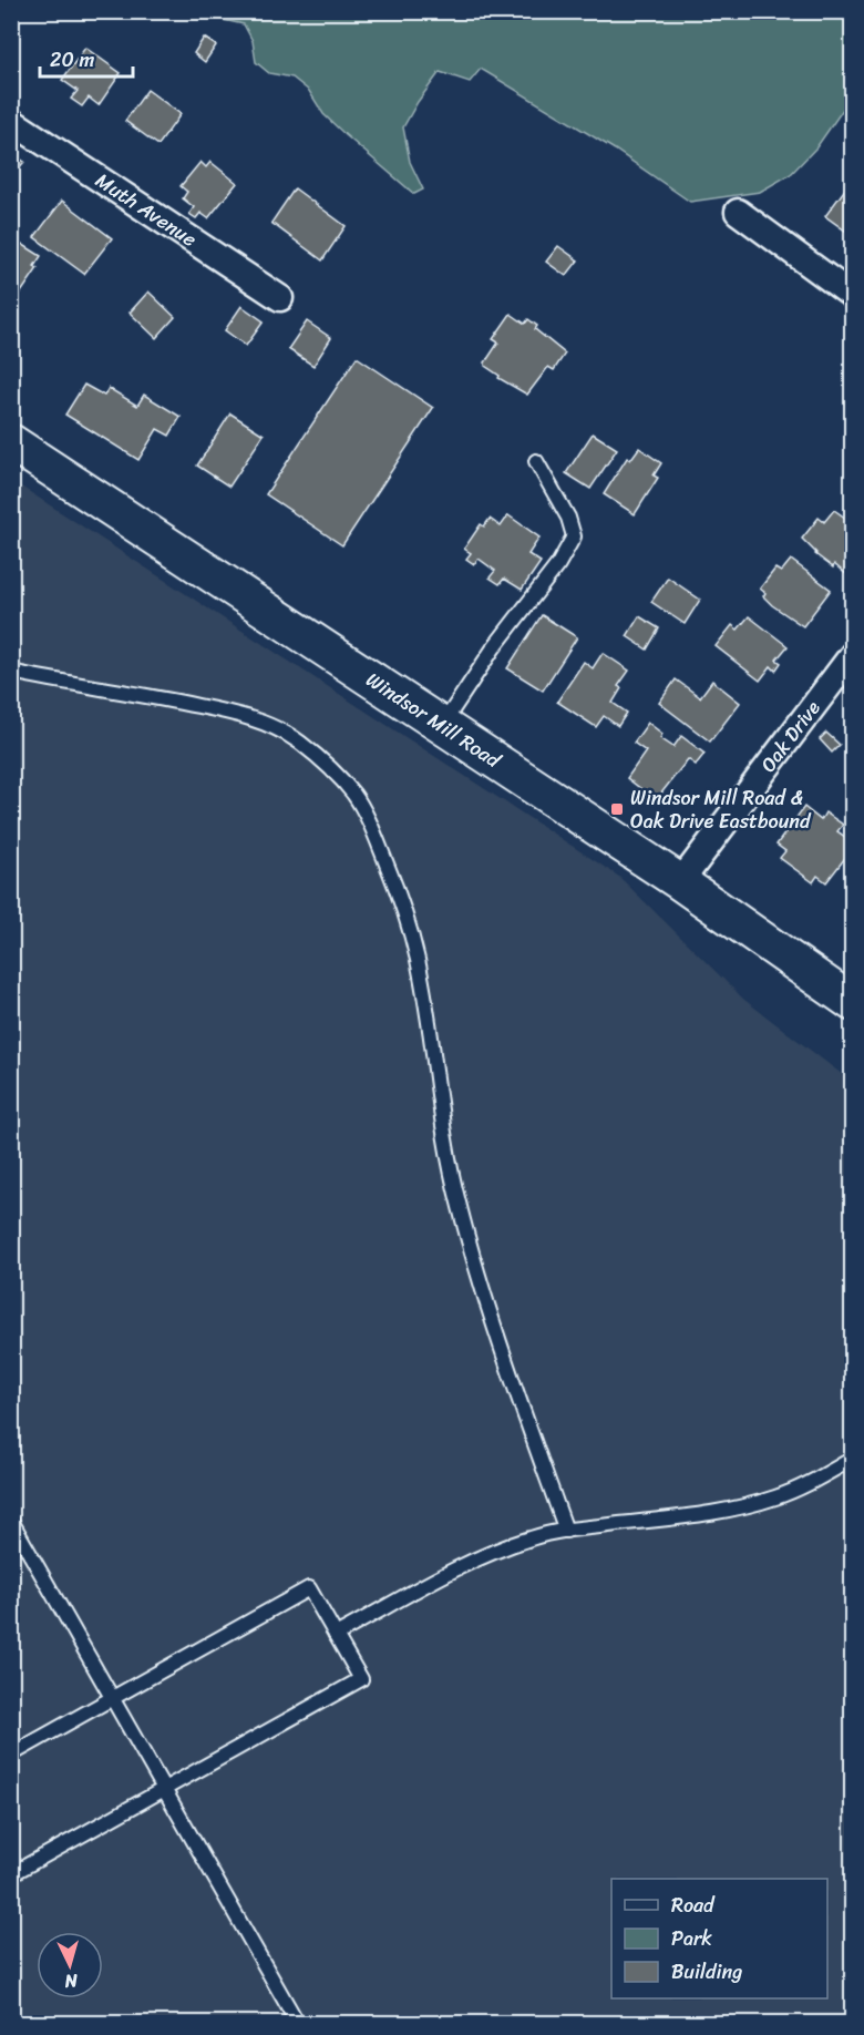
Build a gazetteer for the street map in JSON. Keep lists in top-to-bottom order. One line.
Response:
{"streets":{"main road":["Windsor Mill Road"],"street":["Muth Avenue","Oak Drive"]},"crossings":[["Windsor Mill Road","Oak Drive"]],"places":{"transit":["Windsor Mill Road & Oak Drive Eastbound"]},"legend":["Road","Park","Building"],"scale_bar":"20 m","north":"bottom"}
